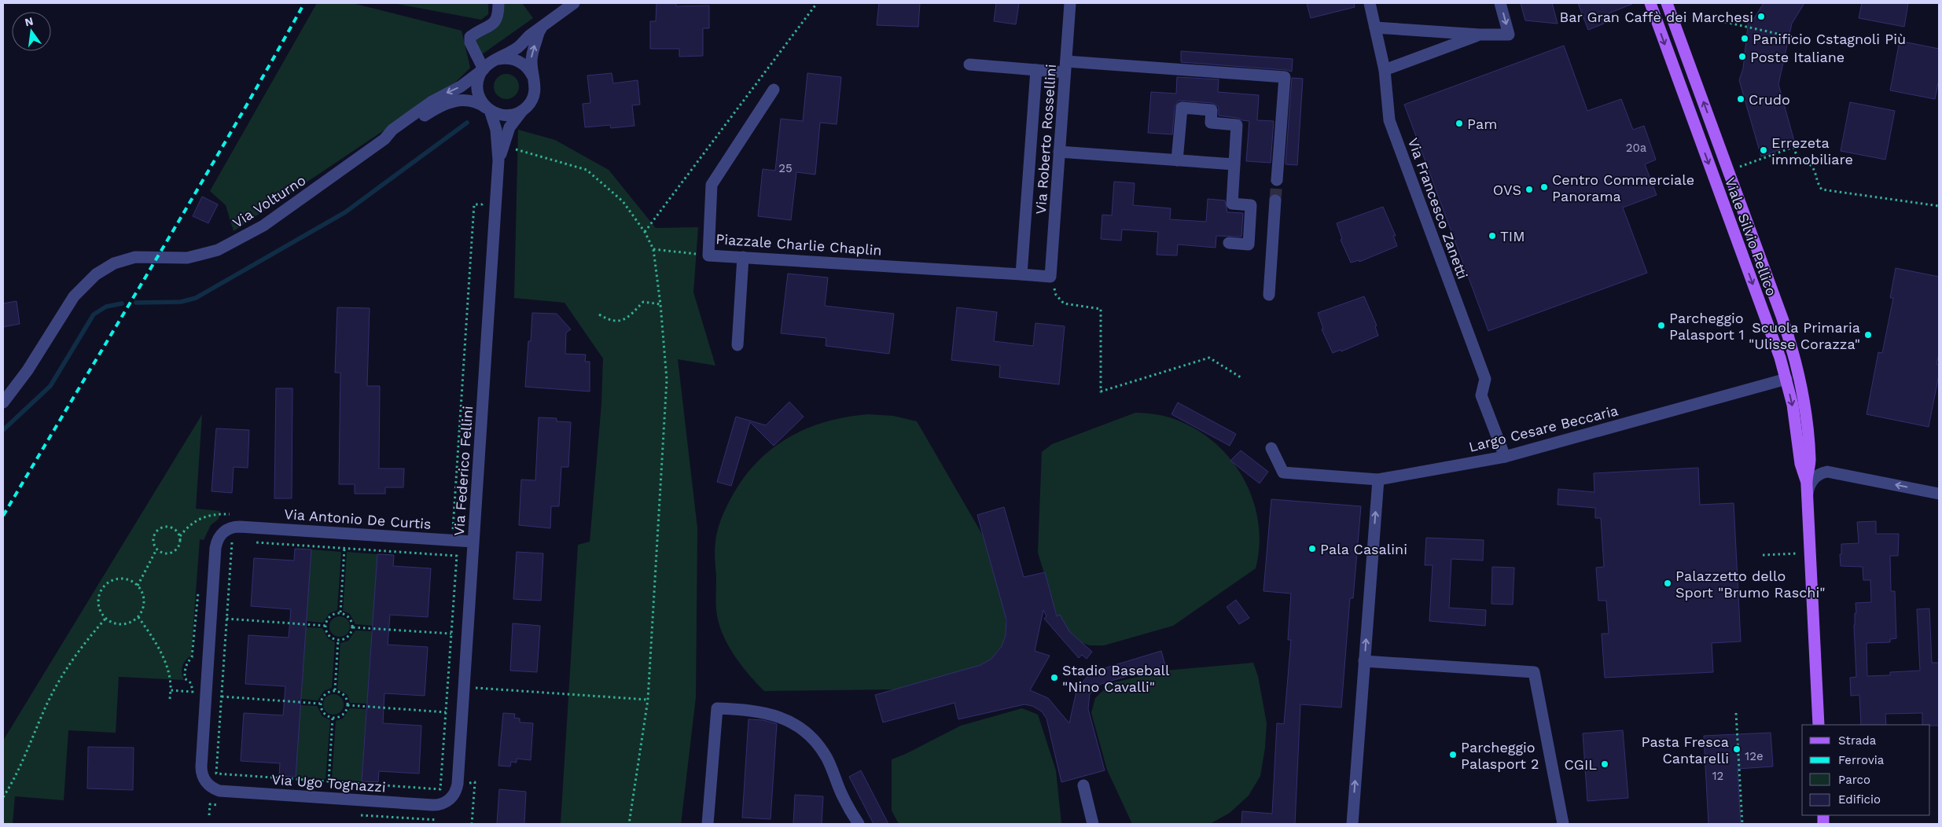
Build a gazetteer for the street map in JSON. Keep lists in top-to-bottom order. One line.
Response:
{"streets":{"main road":["Viale Silvio Pellico"],"street":["Via Roberto Rossellini","Via Volturno","Via Francesco Zanetti","Piazzale Charlie Chaplin","Largo Cesare Beccaria","Via Federico Fellini","Via Antonio De Curtis","Via Ugo Tognazzi"]},"crossings":[["Via Roberto Rossellini","Piazzale Charlie Chaplin"],["Via Volturno","Via Federico Fellini"],["Via Francesco Zanetti","Largo Cesare Beccaria"],["Viale Silvio Pellico","Largo Cesare Beccaria"],["Via Federico Fellini","Via Antonio De Curtis"],["Via Federico Fellini","Via Ugo Tognazzi"],["Via Antonio De Curtis","Via Ugo Tognazzi"]],"places":["Bar Gran Caffè dei Marchesi","Panificio Cstagnoli Più","Poste Italiane","Crudo","Pam","Errezeta immobiliare","Centro Commerciale Panorama","OVS","TIM","Parcheggio Palasport 1","Scuola Primaria \"Ulisse Corazza\"","Pala Casalini","Palazzetto dello Sport \"Brumo Raschi\"","Stadio Baseball \"Nino Cavalli\"","Pasta Fresca Cantarelli","Parcheggio Palasport 2","CGIL"],"house_numbers":["20a","25","12e","12"],"legend":["Strada","Ferrovia","Parco","Edificio"],"north":"top"}
